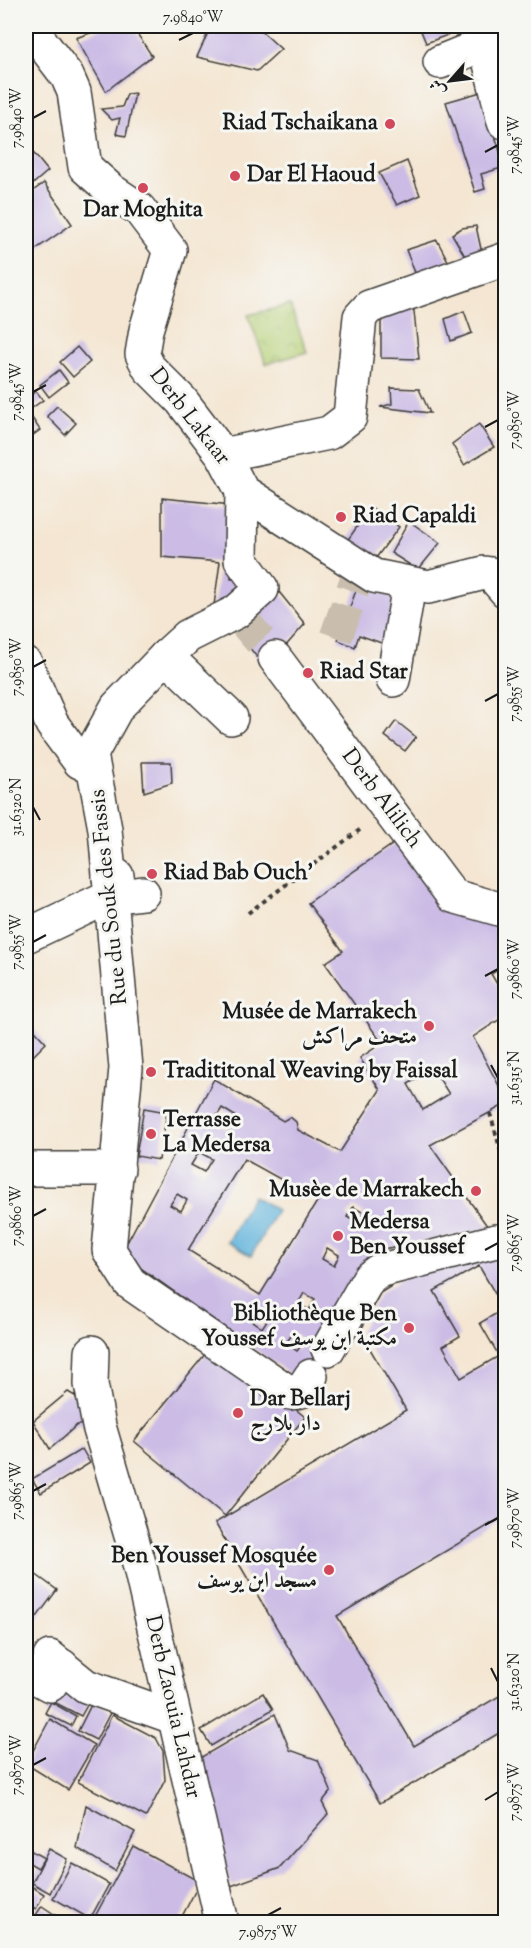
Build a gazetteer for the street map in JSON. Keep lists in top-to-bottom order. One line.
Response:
{"streets":{"street":["Derb Lakaar","Derb Alilich","Rue du Souk des Fassis","Derb Zaouia Lahdar"]},"places":["Riad Tschaikana","Dar El Haoud","Dar Moghita","Riad Capaldi","Riad Star","Riad Bab Ouch’","Musée de Marrakech متحف مراكش","Tradititonal Weaving by Faissal","Terrasse La Medersa","Musèe de Marrakech","Medersa Ben Youssef","Bibliothèque Ben Youssef مكتبة ابن يوسف","Dar Bellarj دار بلارج","Ben Youssef Mosquée مسجد ابن يوسف"],"north":"bottom left","coordinates":["7.9840°W","7.9845°W","7.9850°W","7.9855°W","31.6320°N","7.9860°W","31.6315°N","7.9865°W","7.9870°W","7.9875°W"]}
